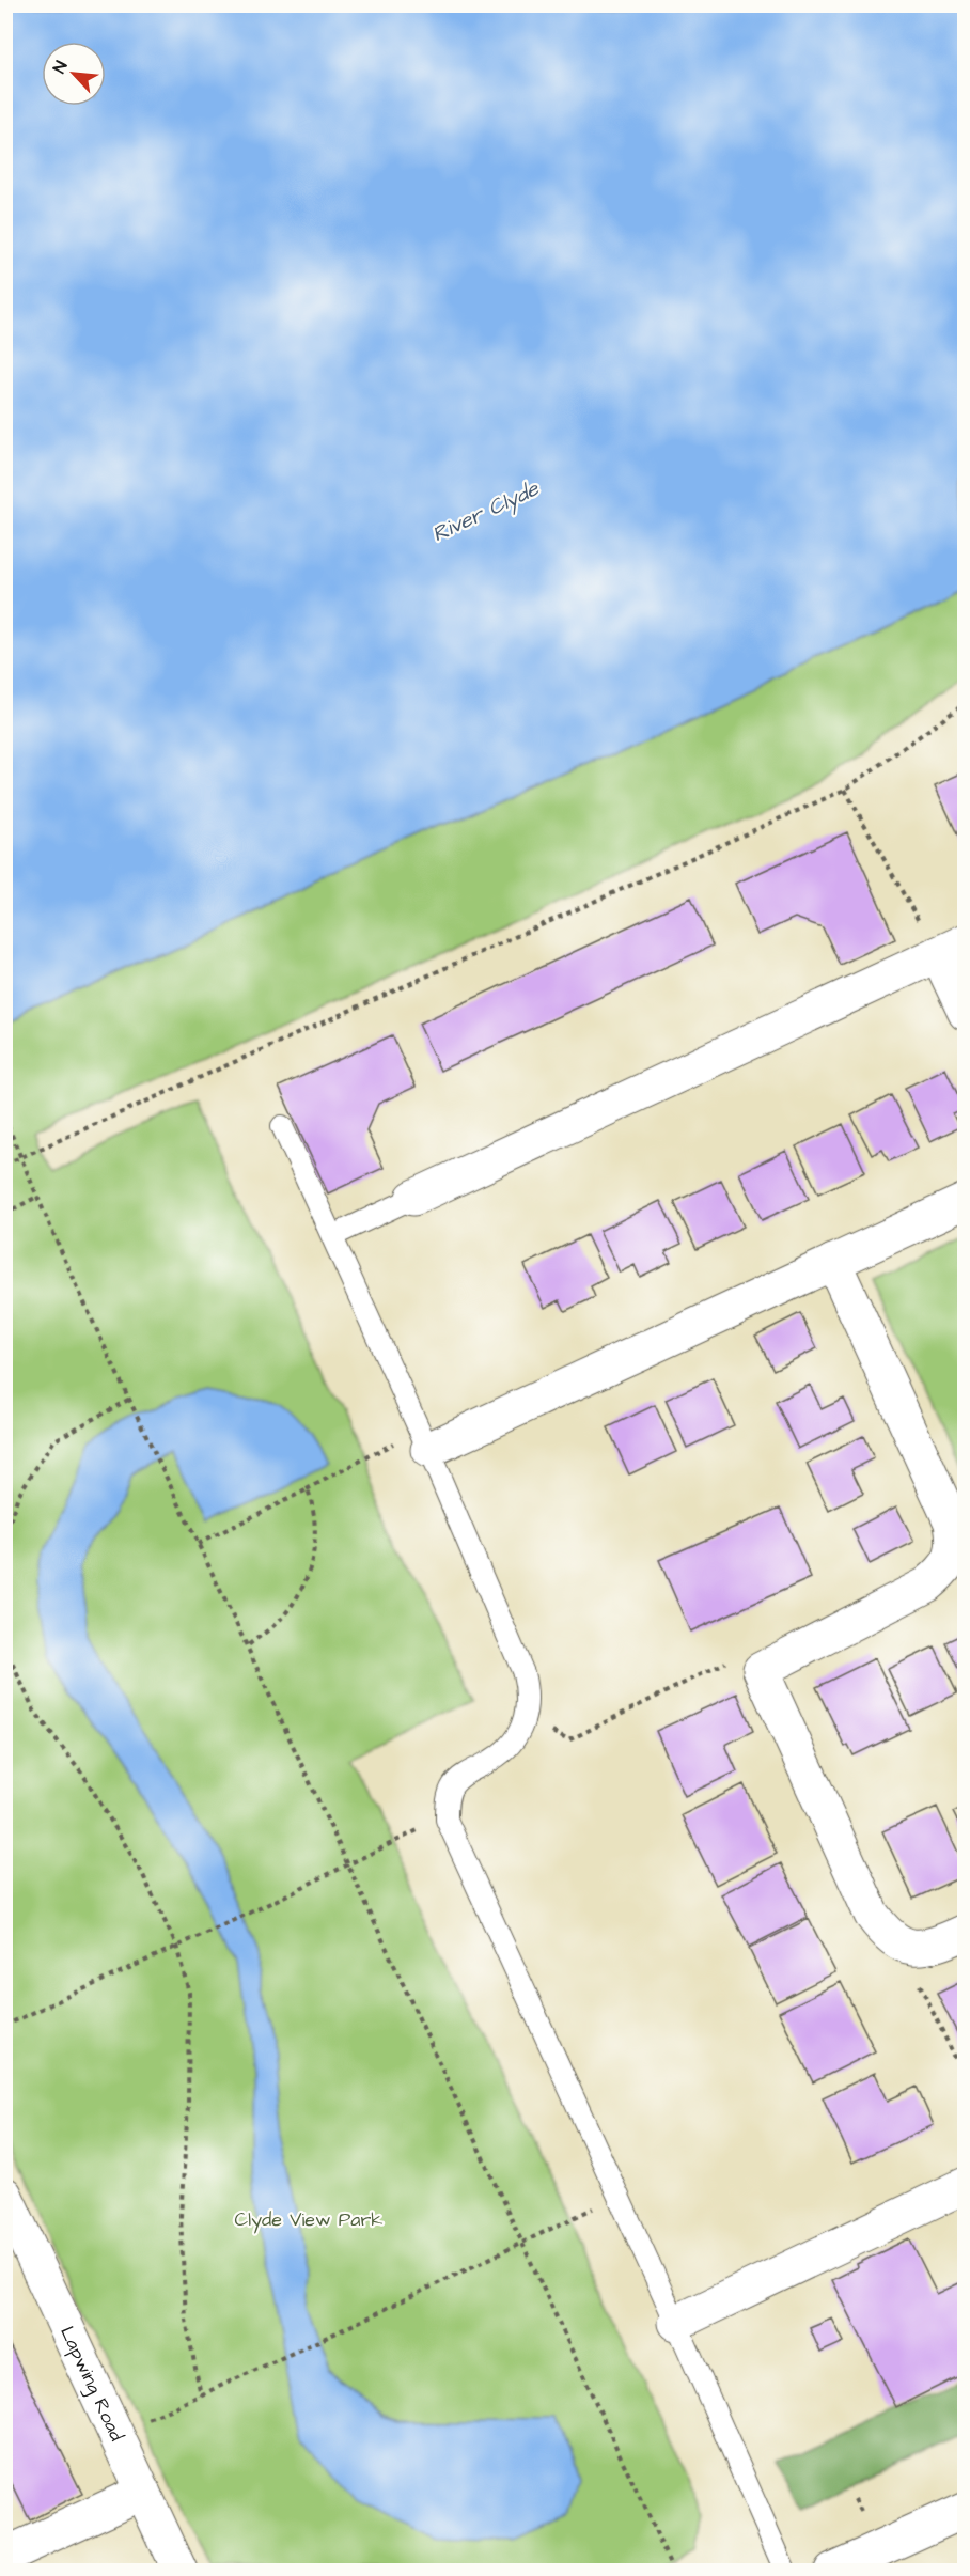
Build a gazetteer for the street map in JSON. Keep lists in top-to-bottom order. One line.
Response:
{"streets":{"street":["Lapwing Road"]},"water":["River Clyde"],"parks":["Clyde View Park"],"north":"top left"}
